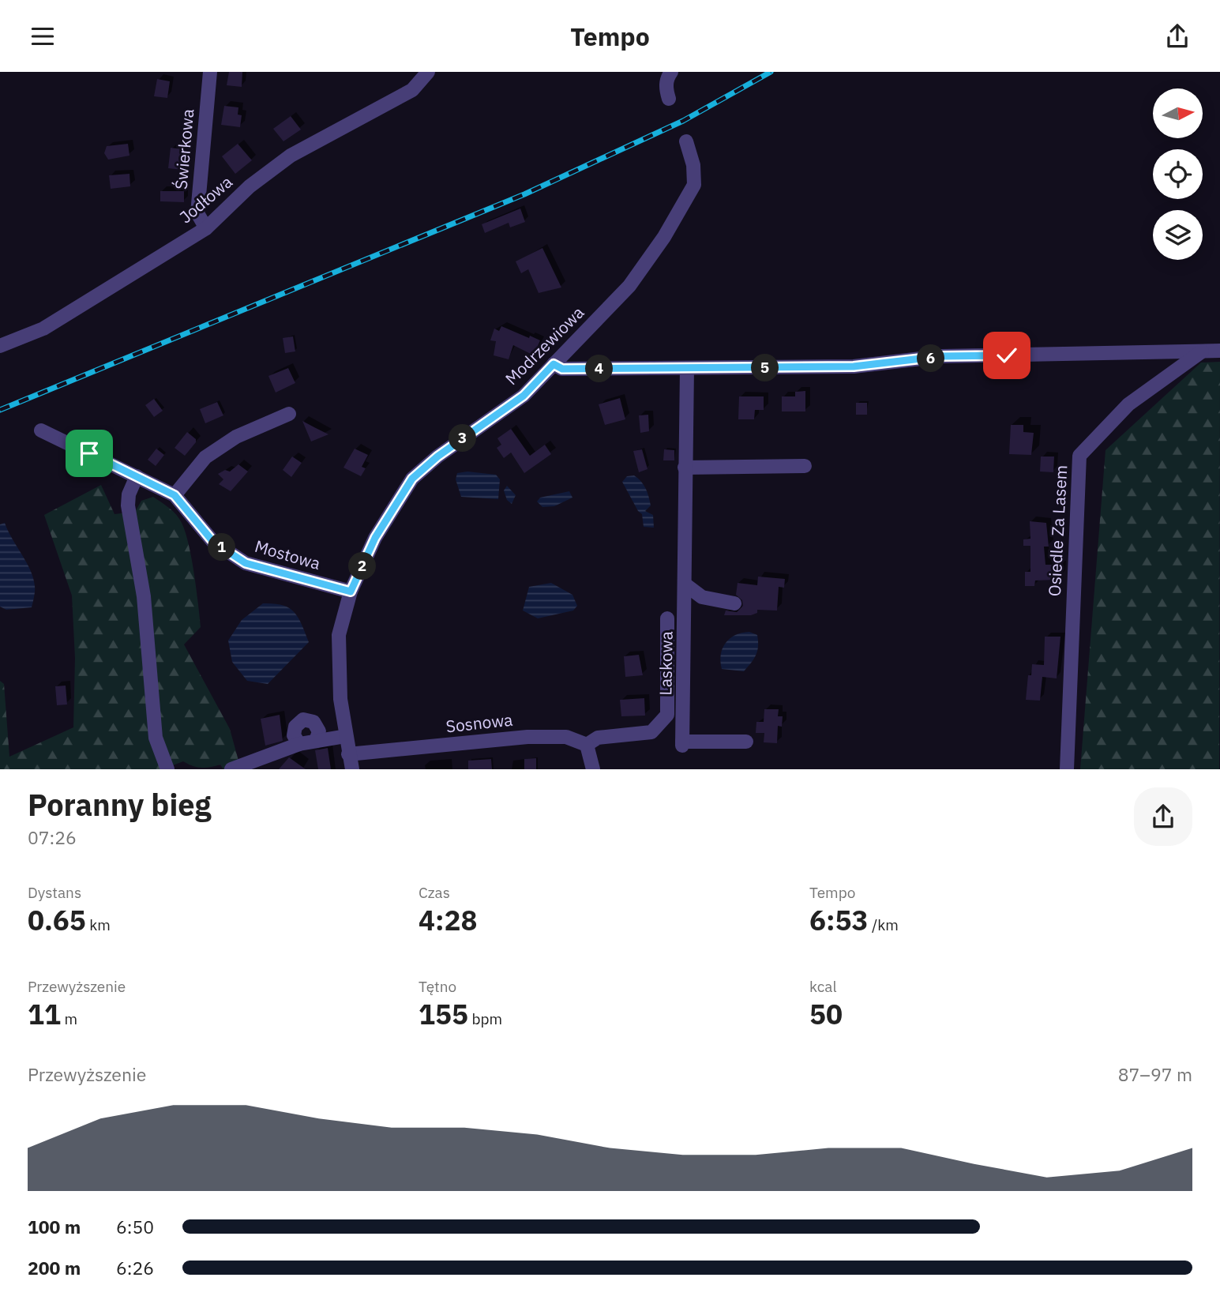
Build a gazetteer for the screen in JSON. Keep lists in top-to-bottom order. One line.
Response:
{"streets":{"street":["Świerkowa","Jodłowa","Modrzewiowa","Osiedle Za Lasem","Mostowa","Laskowa","Sosnowa"]},"crossings":[["Świerkowa","Jodłowa"],["Modrzewiowa","Mostowa"],["Modrzewiowa","Sosnowa"]],"north":"right","page":{"header":"Tempo","pins":["6","5","4","3","1","2"],"heading":["Poranny bieg","07:26"],"stats":[["Dystans","0.65 km"],["Czas","4:28"],["Tempo","6:53 /km"],["Przewyższenie","11 m"],["Tętno","155 bpm"],["kcal","50"]],"chart":["Przewyższenie","87–97 m"],"list":[{"name":"100 m","note":"6:50"},{"name":"200 m","note":"6:26"}]}}
